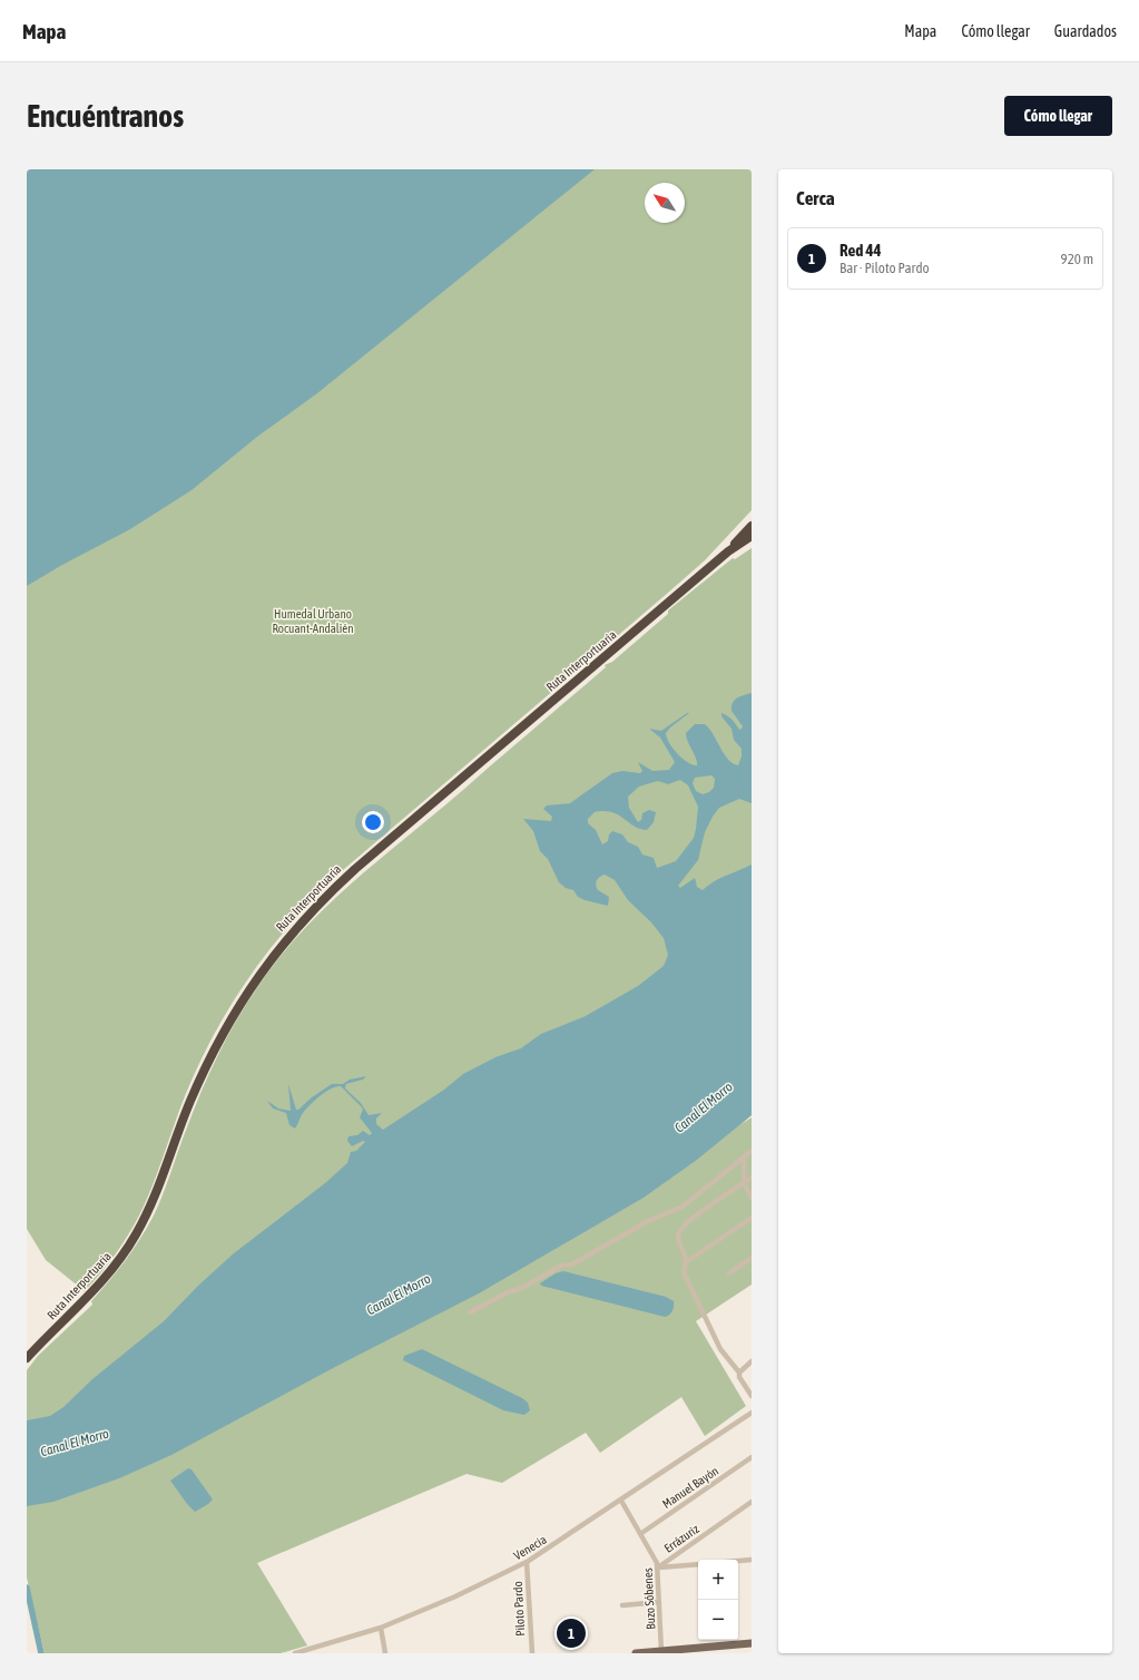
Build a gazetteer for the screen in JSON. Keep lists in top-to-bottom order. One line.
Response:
{"streets":{"highway":["Ruta Interportuaria"],"street":["Manuel Bayón","Errázuriz","Venecia","Buzo Sóbenes","Piloto Pardo"]},"crossings":[["Manuel Bayón","Buzo Sóbenes"],["Errázuriz","Buzo Sóbenes"],["Venecia","Buzo Sóbenes"],["Venecia","Piloto Pardo"]],"water":["Canal El Morro"],"parks":["Humedal Urbano Rocuant-Andalién"],"north":"top left","page":{"header":"Mapa","nav":["Mapa","Cómo llegar","Guardados"],"buttons":"Cómo llegar","title":"Encuéntranos","heading":"Cerca","list":[{"mark":"1","name":"Red 44","note":"Bar · Piloto Pardo","value":"920 m"}],"map_buttons":["+","−"],"pins":"1"}}
